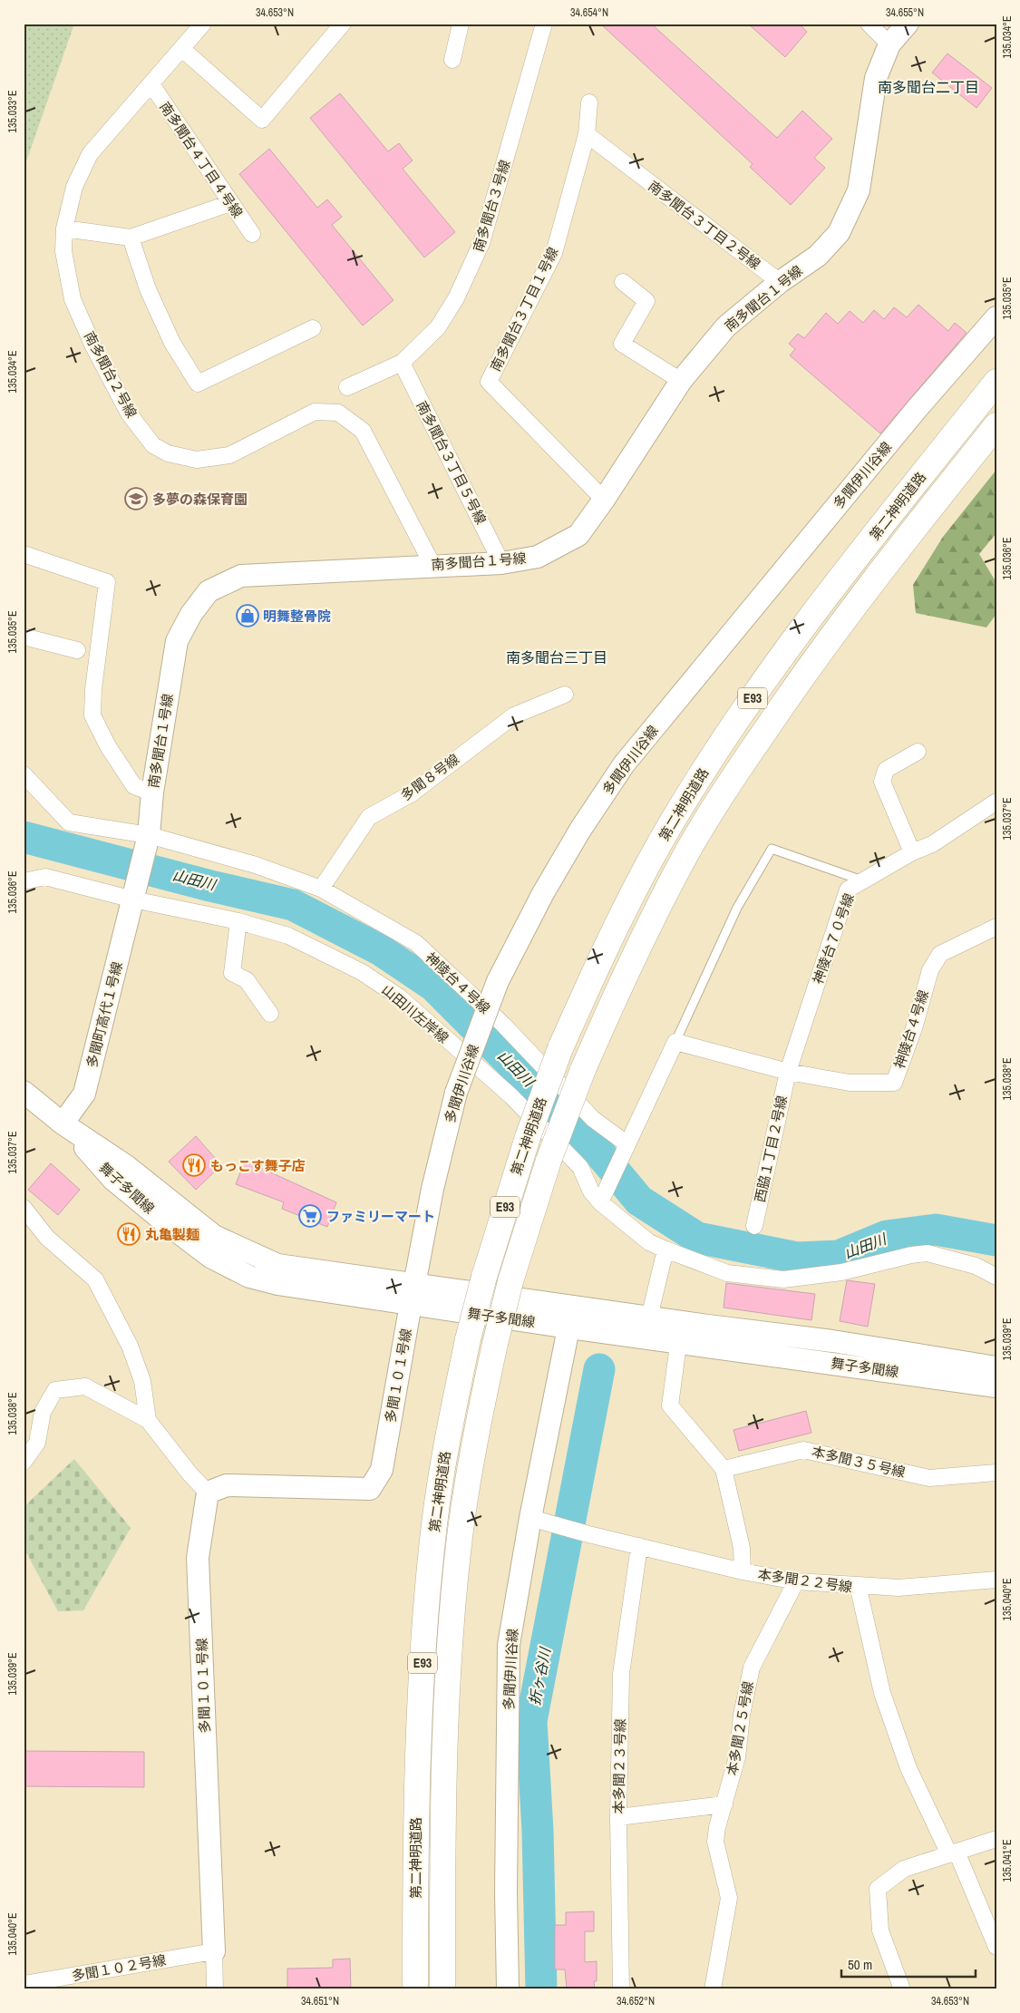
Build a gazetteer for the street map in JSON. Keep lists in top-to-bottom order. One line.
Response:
{"streets":{"highway":["第二神明道路","E93"],"street":["南多聞台４丁目４号線","南多聞台３号線","南多聞台３丁目２号線","南多聞台１号線","南多聞台３丁目１号線","南多聞台２号線","南多聞台３丁目５号線","多聞伊川谷線","多聞８号線","神陵台７０号線","神陵台４号線","山田川左岸線","多聞町高代１号線","西脇１丁目２号線","舞子多聞線","多聞１０１号線","本多聞３５号線","本多聞２２号線","本多聞２５号線","本多聞２３号線","多聞１０２号線"]},"crossings":[["南多聞台４丁目４号線","南多聞台２号線"],["南多聞台３号線","南多聞台３丁目５号線"],["南多聞台３丁目２号線","南多聞台１号線"],["南多聞台３丁目２号線","南多聞台３丁目１号線"],["南多聞台１号線","南多聞台３丁目１号線"],["南多聞台１号線","南多聞台２号線"],["南多聞台１号線","南多聞台３丁目５号線"],["南多聞台１号線","神陵台４号線"],["南多聞台１号線","山田川左岸線"],["南多聞台１号線","多聞町高代１号線"],["多聞伊川谷線","舞子多聞線"],["多聞伊川谷線","多聞１０１号線"],["多聞伊川谷線","本多聞２２号線"],["多聞８号線","神陵台４号線"],["神陵台７０号線","神陵台４号線"],["神陵台７０号線","西脇１丁目２号線"],["神陵台４号線","西脇１丁目２号線"],["山田川左岸線","多聞町高代１号線"],["多聞町高代１号線","舞子多聞線"],["舞子多聞線","多聞１０１号線"],["多聞１０１号線","多聞１０２号線"],["本多聞２２号線","本多聞２５号線"],["本多聞２２号線","本多聞２３号線"]],"districts":["南多聞台二丁目","南多聞台三丁目"],"water":["山田川","折ヶ谷川"],"places":{"school or university":["多夢の森保育園"],"shop":["明舞整骨院"],"restaurant":["もっこす舞子店","丸亀製麺"],"supermarket":["ファミリーマート"]},"scale_bar":"50 m","coordinates":["34.653°N","34.654°N","34.655°N","135.034°E","135.033°E","135.035°E","135.036°E","135.037°E","135.038°E","135.039°E","135.040°E","135.041°E","34.651°N","34.652°N"]}
